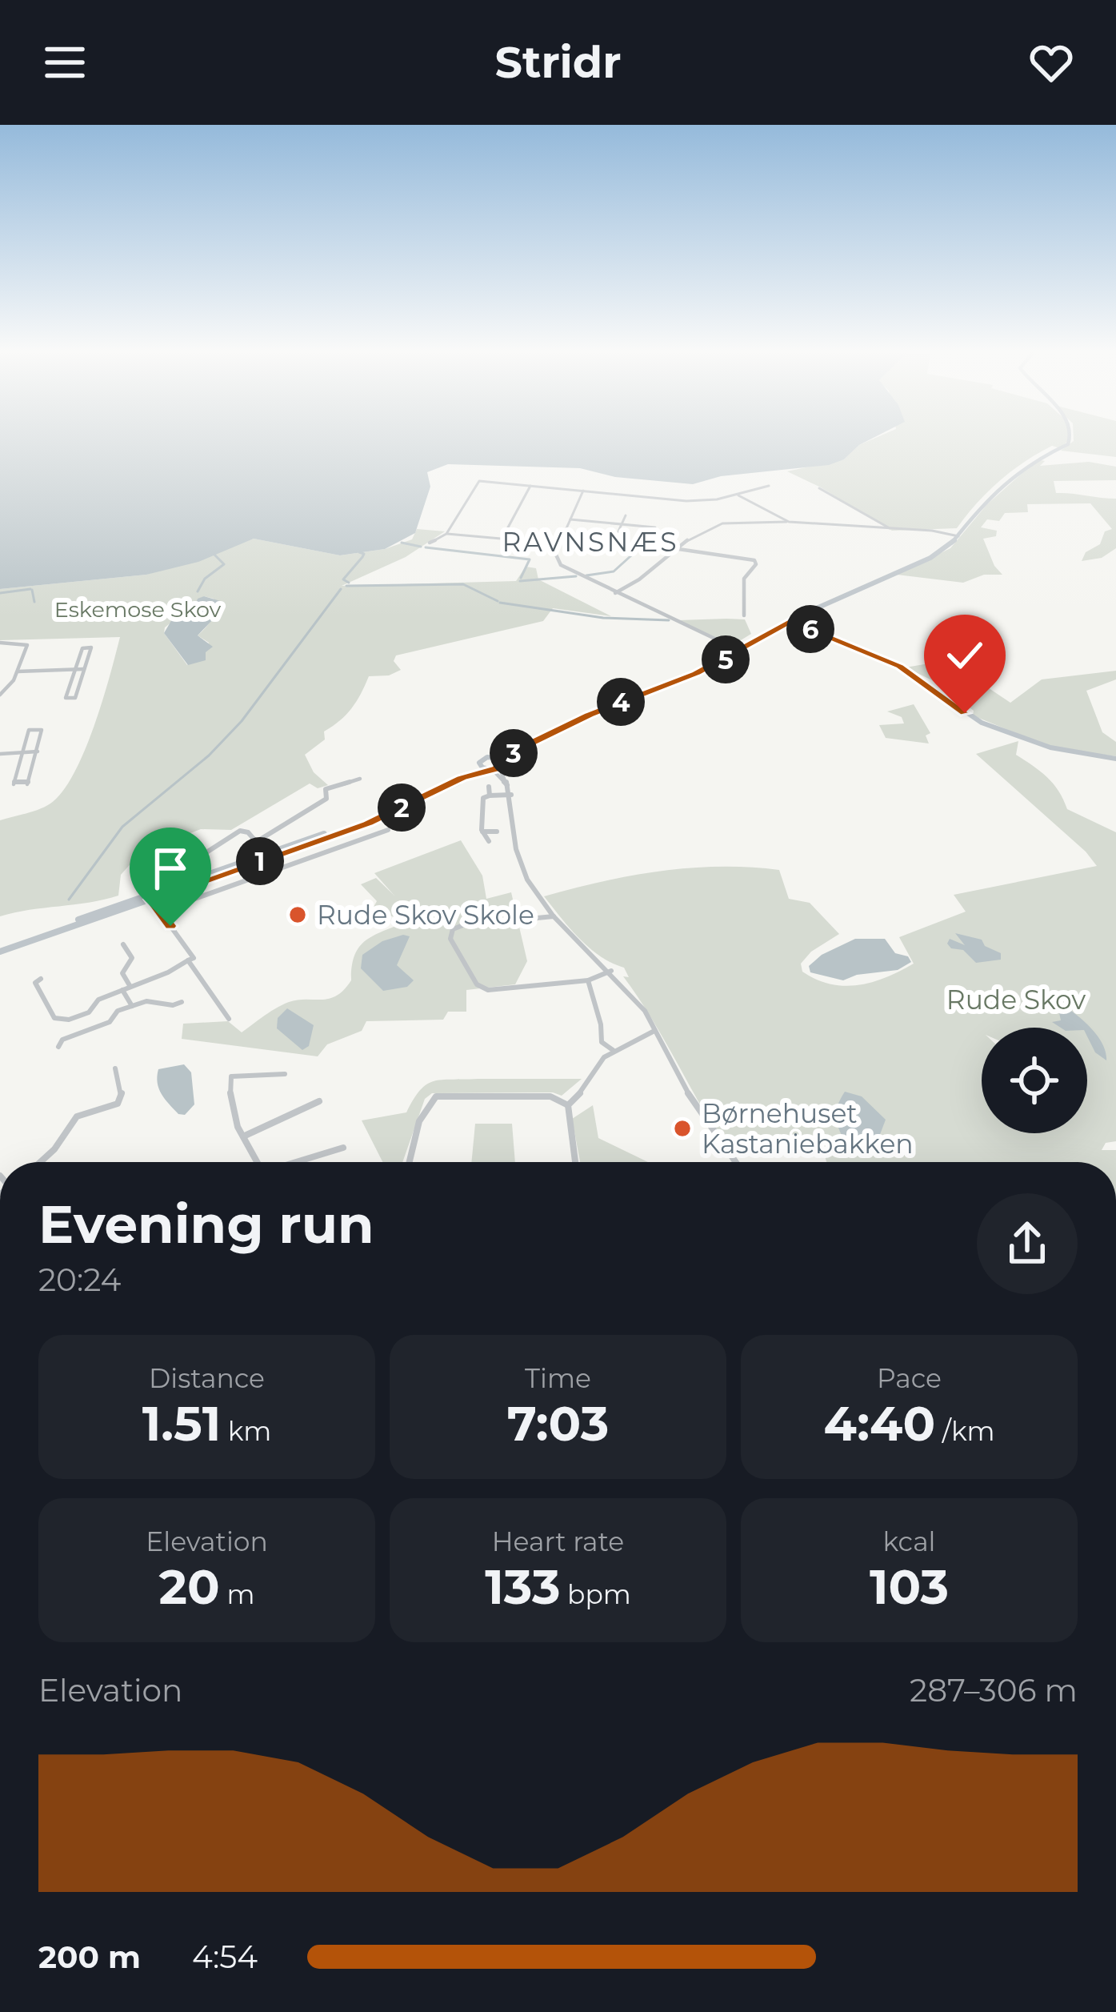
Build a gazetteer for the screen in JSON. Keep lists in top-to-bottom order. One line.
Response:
{"districts":["RAVNSNÆS"],"parks":["Eskemose Skov","Rude Skov"],"places":["Rude Skov Skole","Børnehuset Kastaniebakken"],"page":{"header":"Stridr","pins":["6","5","4","3","2","1"],"heading":["Evening run","20:24"],"stats":[["Distance","1.51 km"],["Time","7:03"],["Pace","4:40 /km"],["Elevation","20 m"],["Heart rate","133 bpm"],["kcal","103"]],"chart":["Elevation","287–306 m"],"list":[{"name":"200 m","note":"4:54"}]}}
